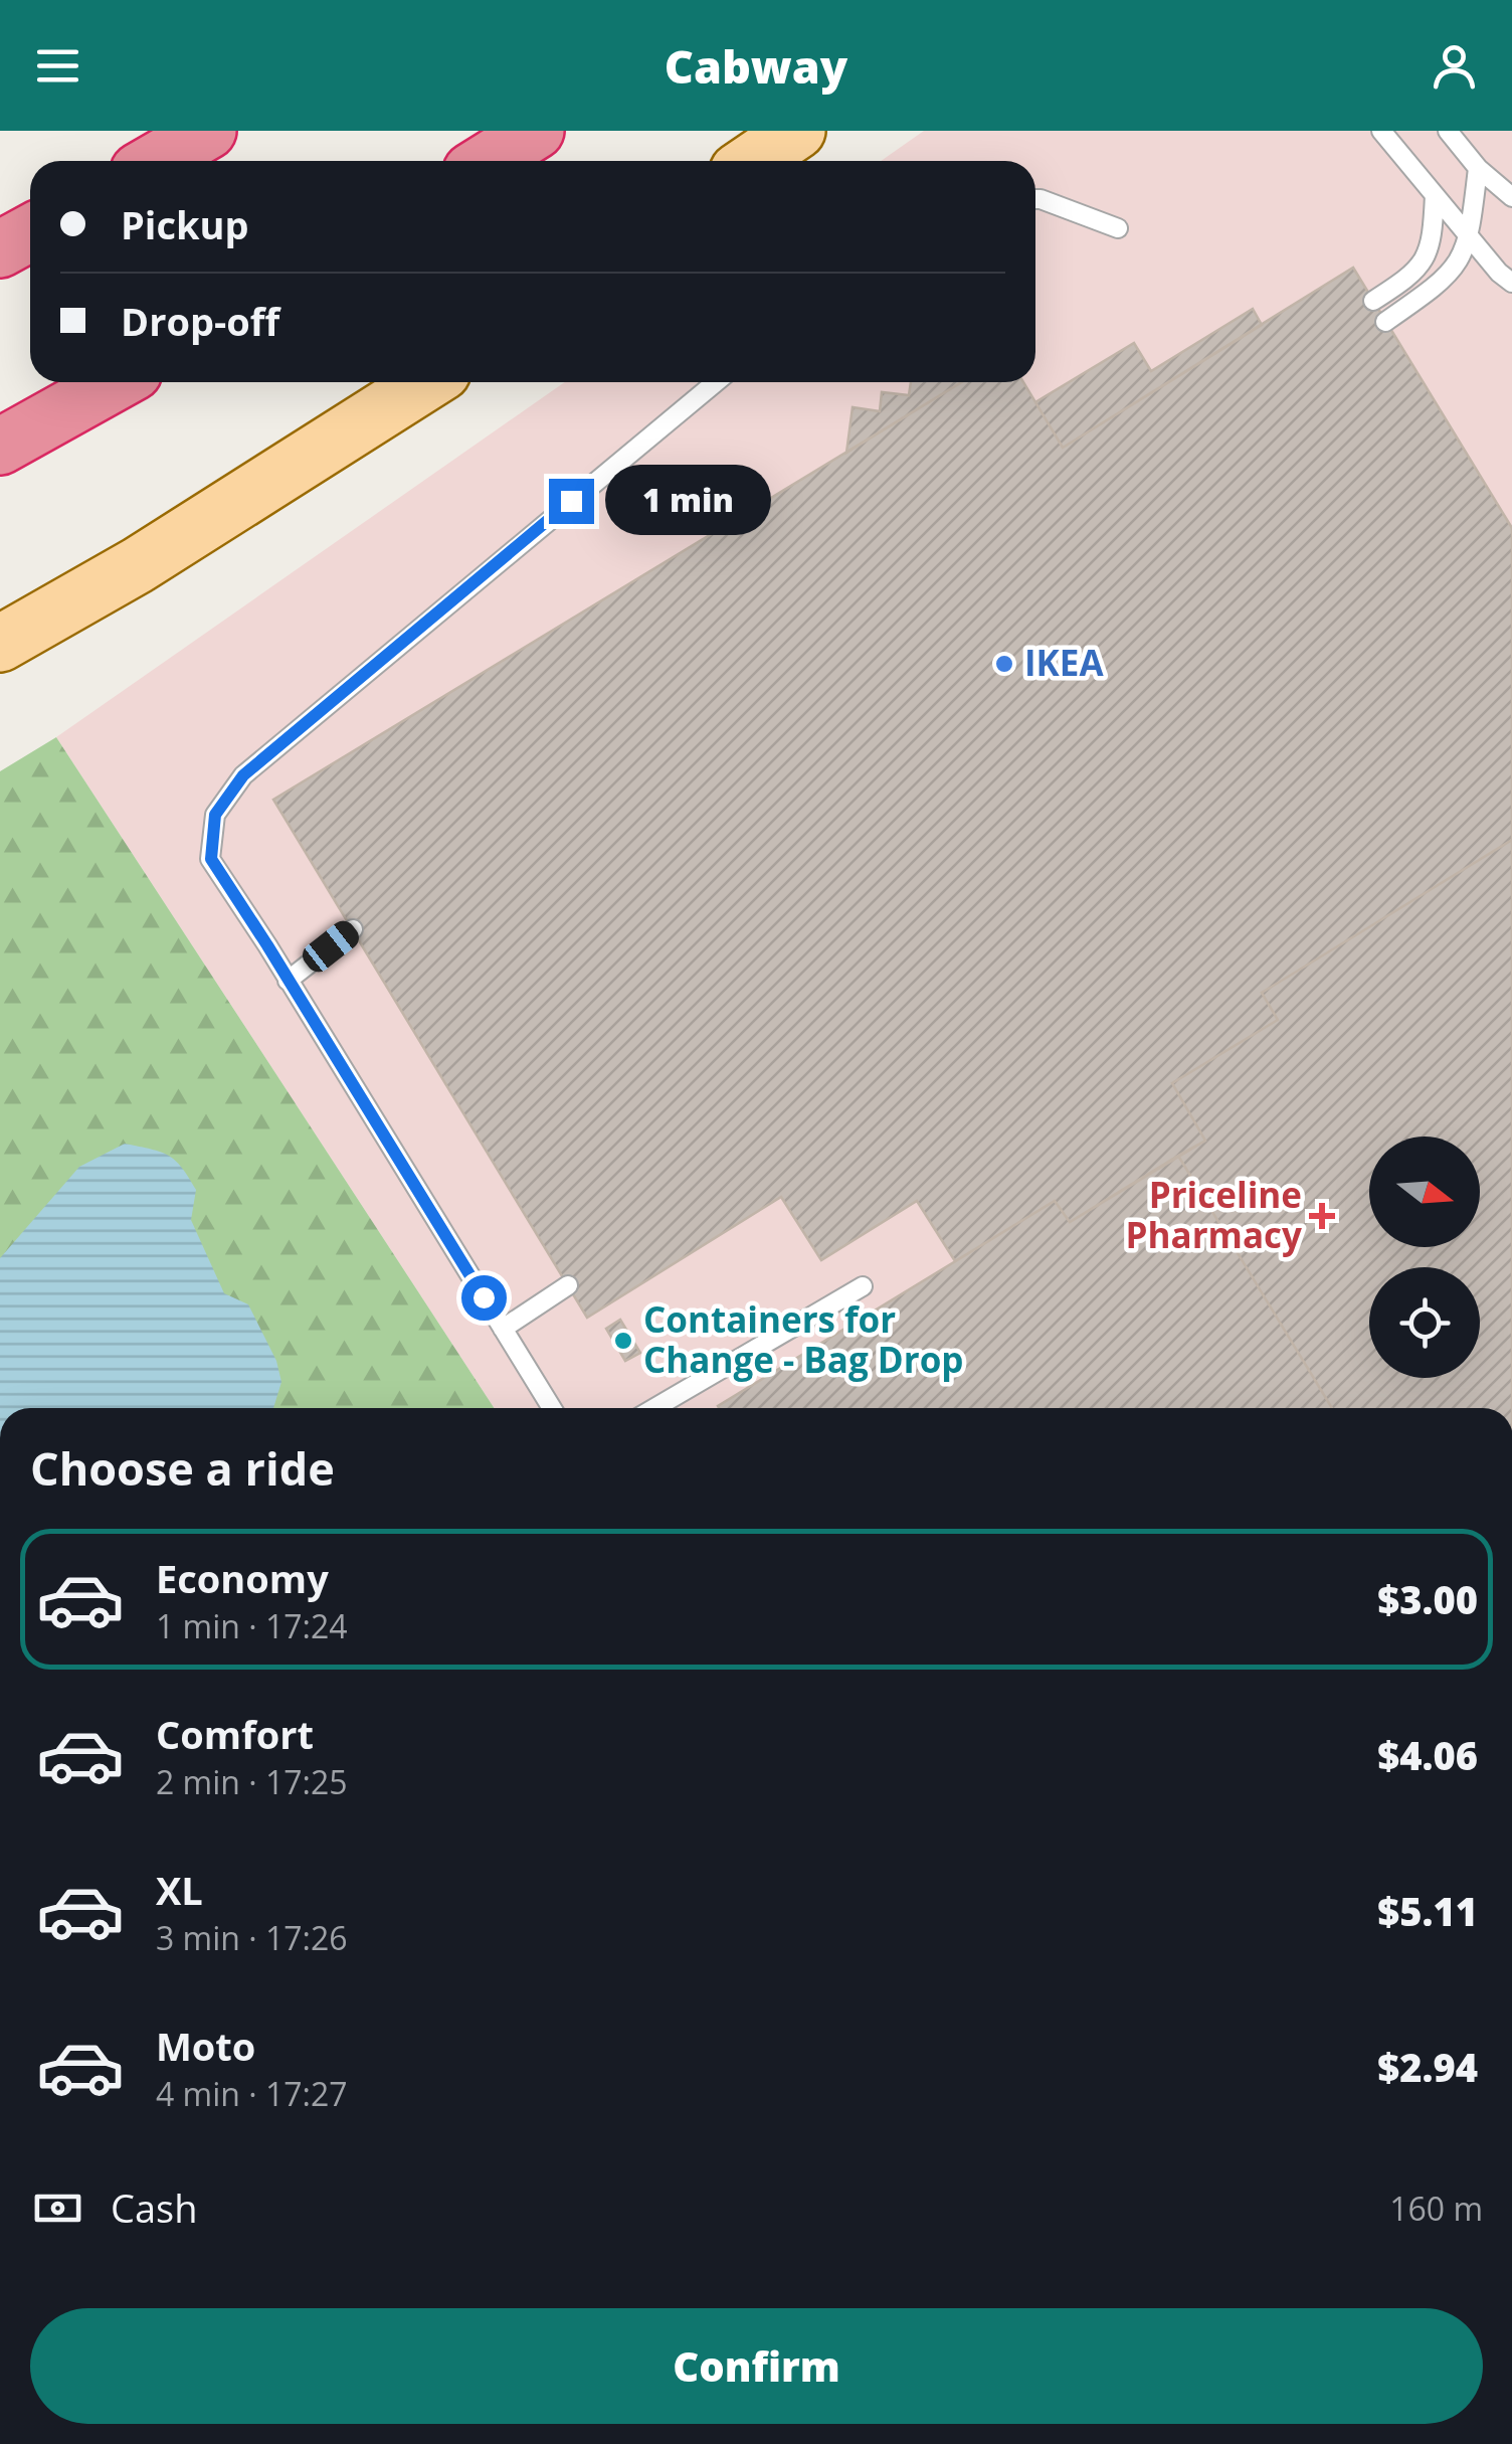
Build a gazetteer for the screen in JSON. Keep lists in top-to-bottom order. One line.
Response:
{"places":{"other":["IKEA","Containers for Change - Bag Drop"],"health":["Priceline Pharmacy"]},"north":"right","page":{"header":"Cabway","banner":["Pickup","Drop-off"],"bubble":"1 min","heading":"Choose a ride","list":[{"name":"Economy","note":"1 min · 17:24","value":"$3.00"},{"name":"Comfort","note":"2 min · 17:25","value":"$4.06"},{"name":"XL","note":"3 min · 17:26","value":"$5.11"},{"name":"Moto","note":"4 min · 17:27","value":"$2.94"}],"pay":["Cash","160 m"],"buttons":"Confirm"}}
